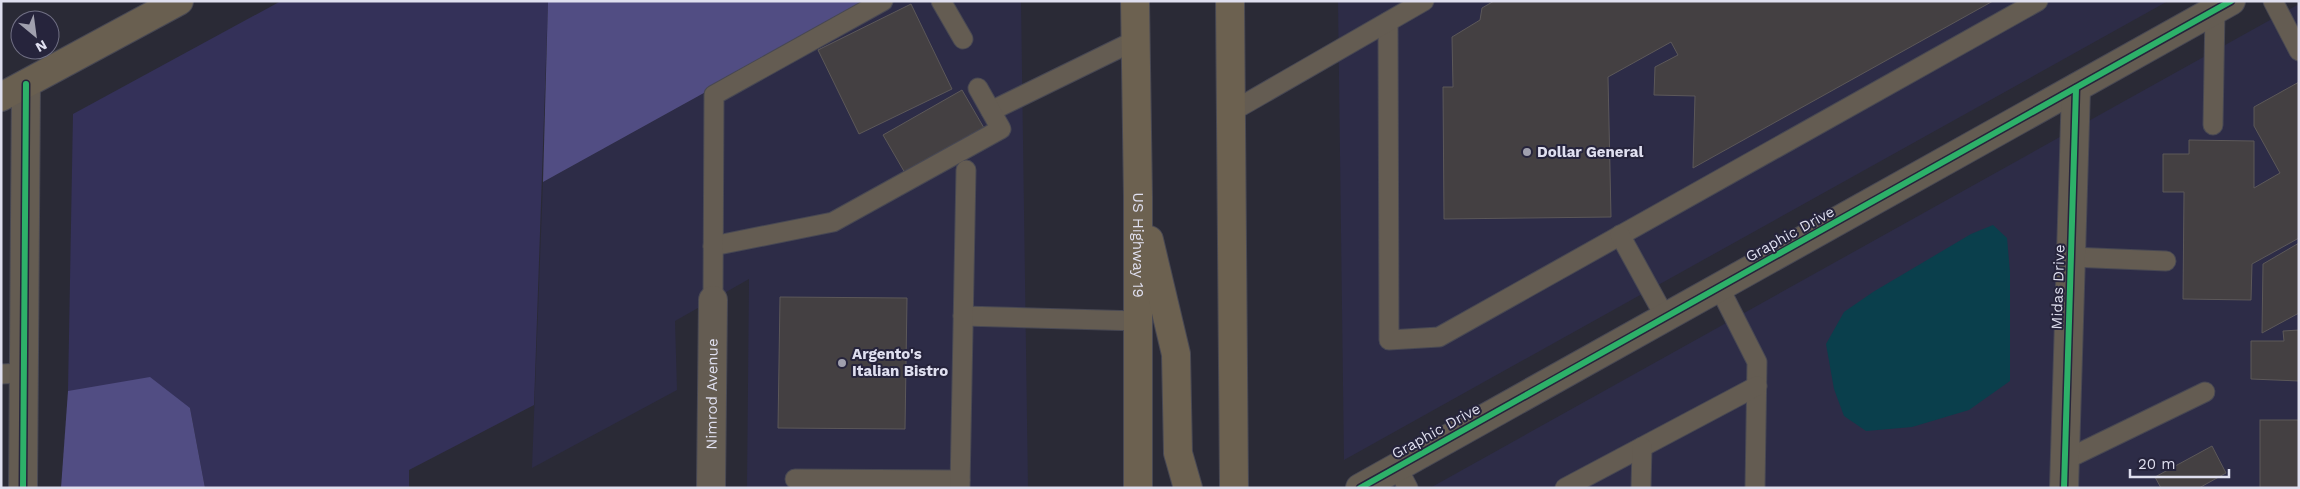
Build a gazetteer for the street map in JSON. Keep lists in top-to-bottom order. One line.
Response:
{"streets":{"highway":["US Highway 19"],"street":["Graphic Drive","Midas Drive","Nimrod Avenue"]},"crossings":[["Graphic Drive","Midas Drive"]],"places":["Dollar General","Argento's Italian Bistro"],"scale_bar":"20 m","north":"bottom right"}
